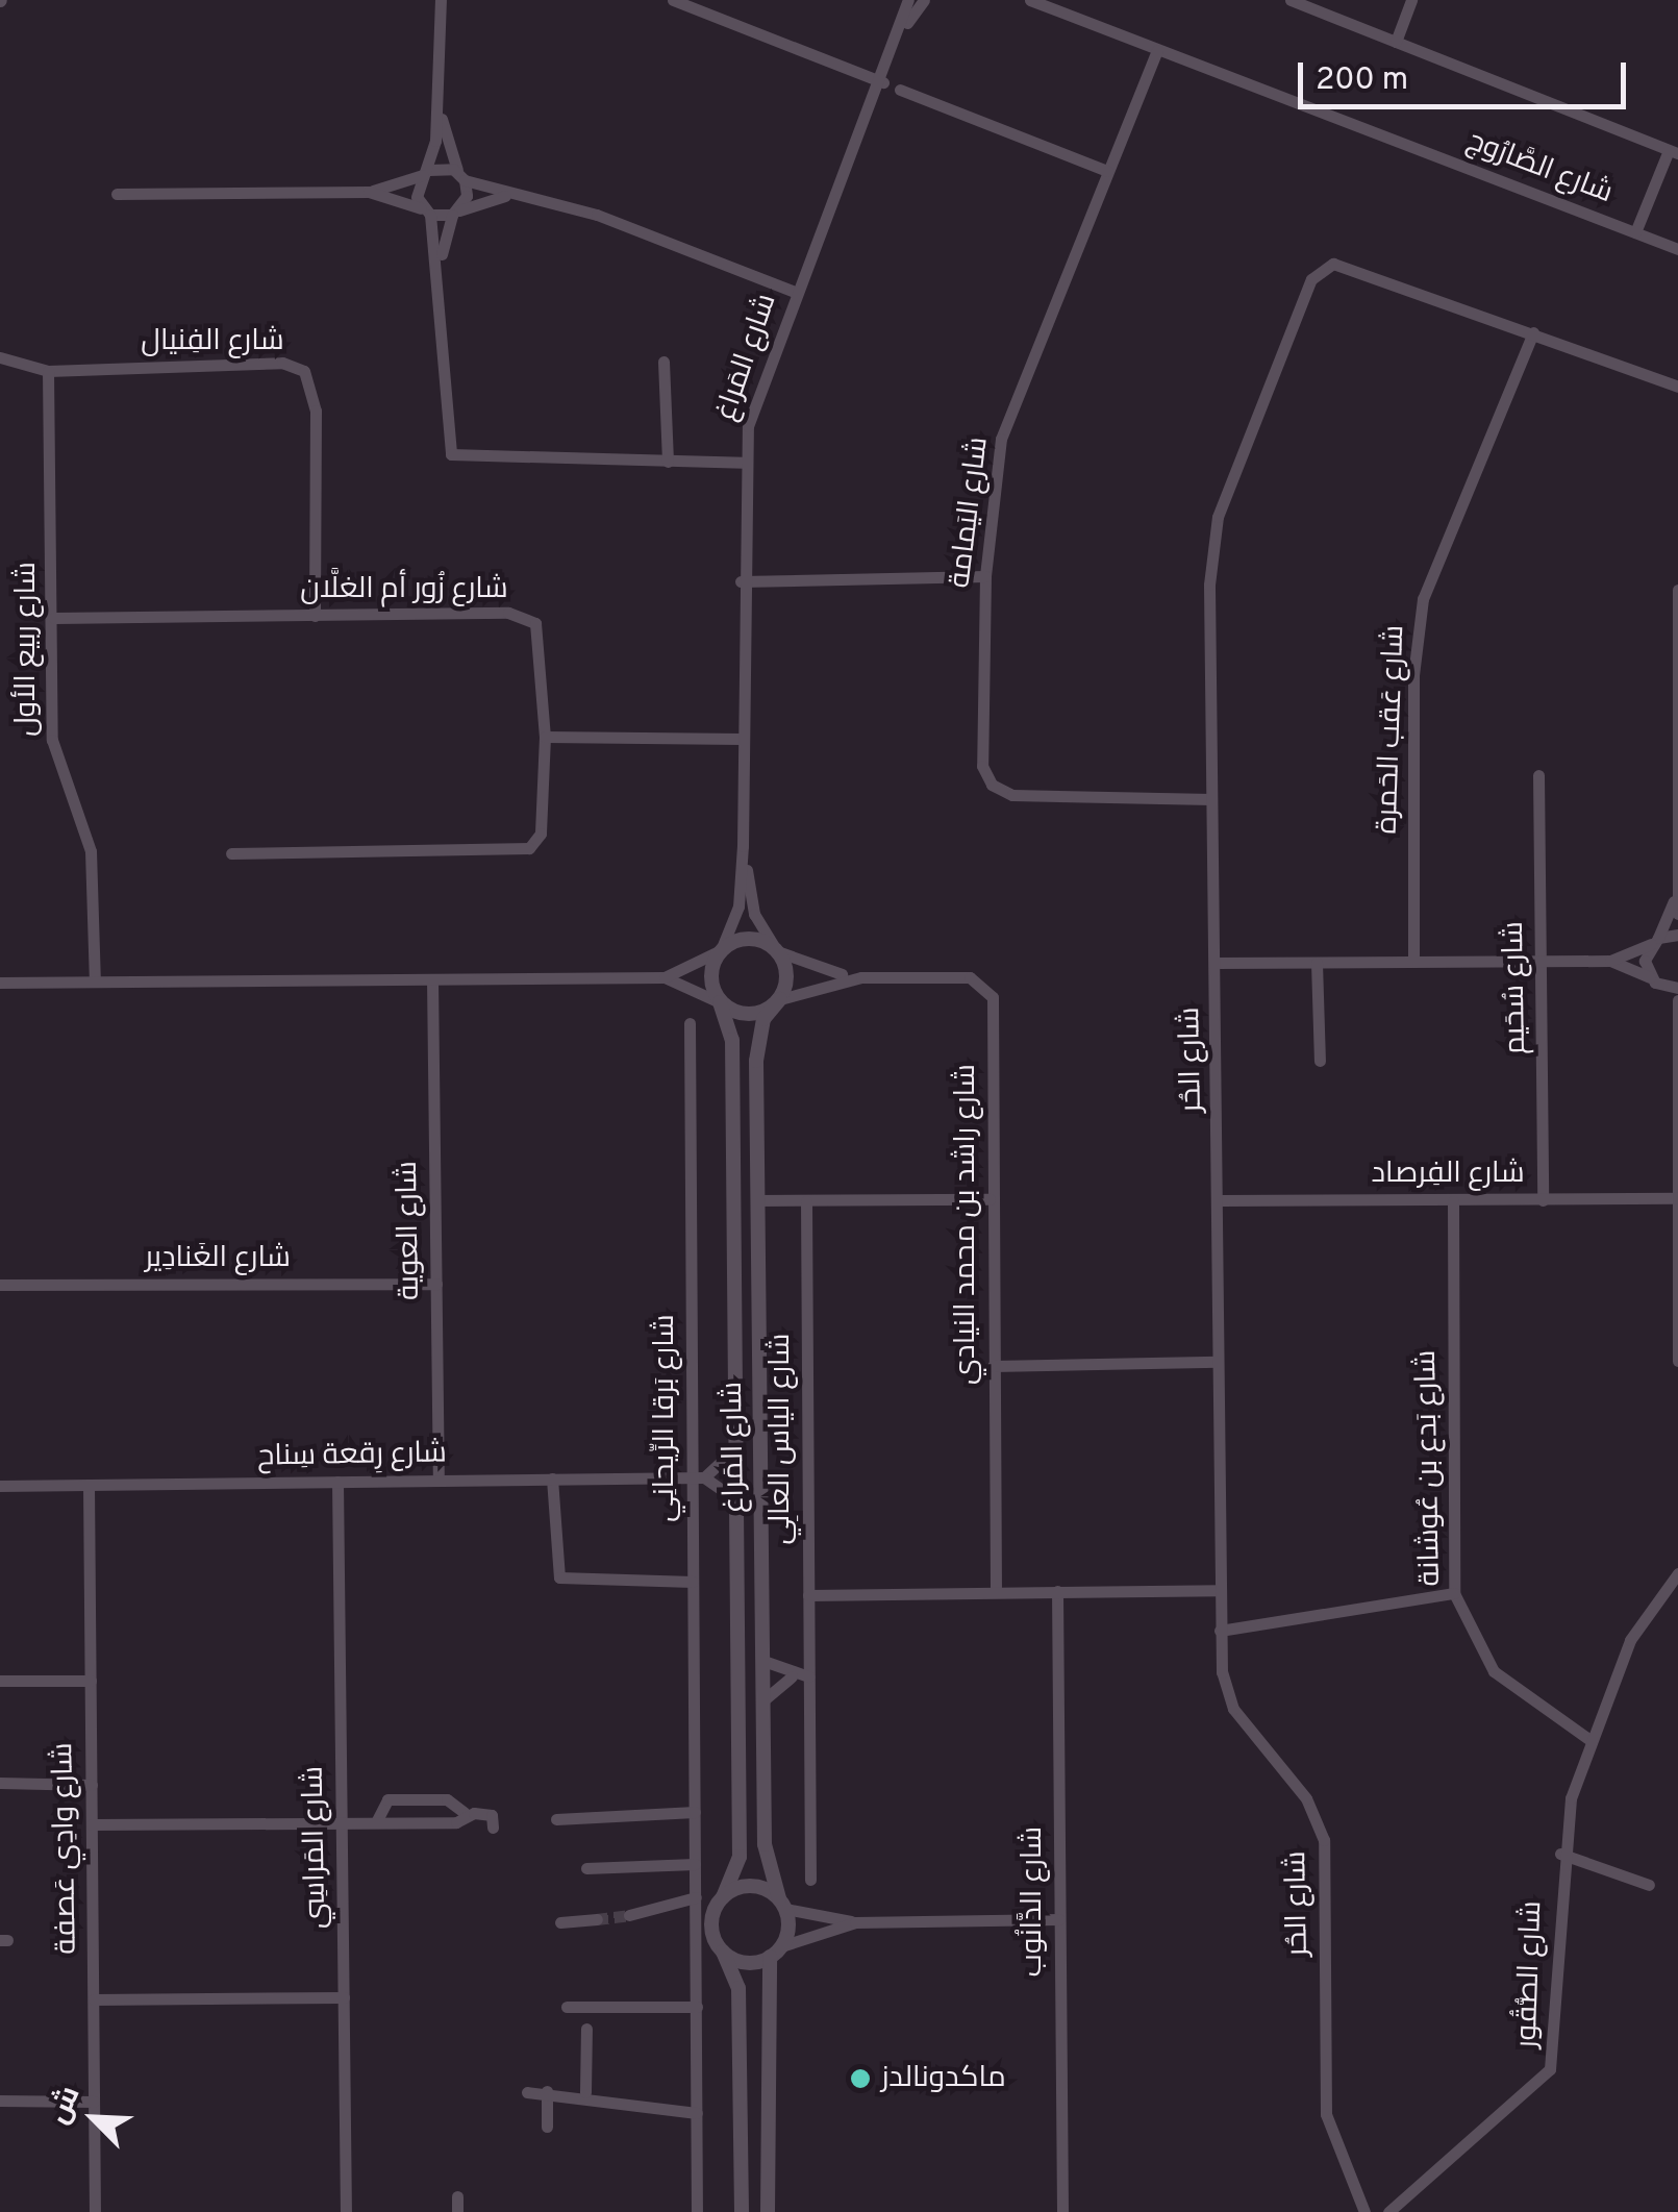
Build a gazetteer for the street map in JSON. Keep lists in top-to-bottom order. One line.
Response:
{"streets":{"street":["شارع الصَّارُوج","شارع الفِنيال","شارع المَراغ","شارع اليَمامة","شارع زُور أم الغلَّان","شارع ربيع الأول","شارع عَقب الحَمرة","شارع سُحَيم","شارع الحُر","شارع الفِرصاد","شارع راشد بن محمد النيادي","شارع العوية","شارع الغَنادِير","شارع بَرقا الرِّيحانِي","شارع الياس العالِي","شارع رِقعة سِناح","شارع بَدع بن عُوشانة","شارع المَراسِي","شارع وادِي عَصفة","شارع الدَّانُوب","شارع الصُّقُور"]},"crossings":[["شارع الصَّارُوج","شارع اليَمامة"],["شارع الفِنيال","شارع زُور أم الغلَّان"],["شارع الفِنيال","شارع ربيع الأول"],["شارع المَراغ","شارع راشد بن محمد النيادي"],["شارع اليَمامة","شارع الحُر"],["شارع زُور أم الغلَّان","شارع ربيع الأول"],["شارع عَقب الحَمرة","شارع الحُر"],["شارع سُحَيم","شارع الفِرصاد"],["شارع الحُر","شارع الفِرصاد"],["شارع الفِرصاد","شارع بَدع بن عُوشانة"],["شارع العوية","شارع الغَنادِير"],["شارع العوية","شارع رِقعة سِناح"],["شارع بَرقا الرِّيحانِي","شارع رِقعة سِناح"],["شارع رِقعة سِناح","شارع المَراسِي"],["شارع رِقعة سِناح","شارع وادِي عَصفة"],["شارع بَدع بن عُوشانة","شارع الصُّقُور"]],"places":["ماكدونالدز"],"scale_bar":"200 m","north":"top left"}
